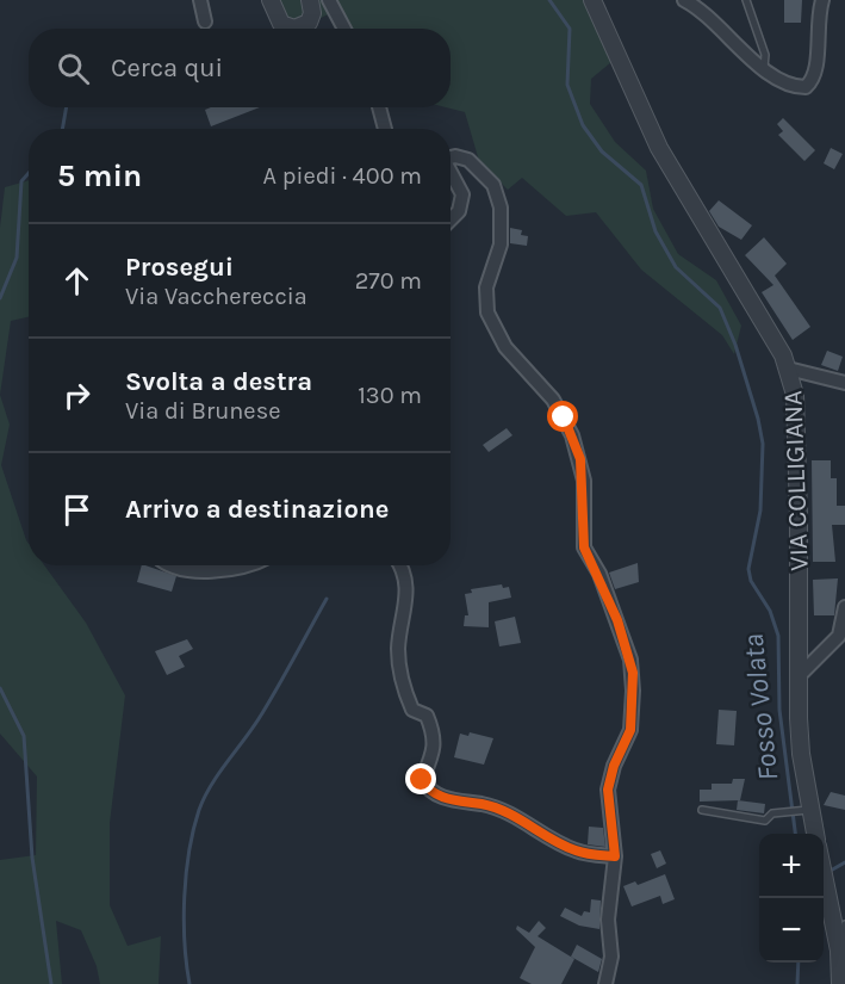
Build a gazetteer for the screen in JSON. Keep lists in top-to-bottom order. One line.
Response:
{"streets":{"street":["VIA COLLIGIANA"]},"water":["Fosso Volata"],"page":{"search":"Cerca qui","heading":["5 min","A piedi · 400 m"],"list":[["Prosegui","Via Vacchereccia","270 m"],["Svolta a destra","Via di Brunese","130 m"],"Arrivo a destinazione"],"map_buttons":["+","−"]}}
